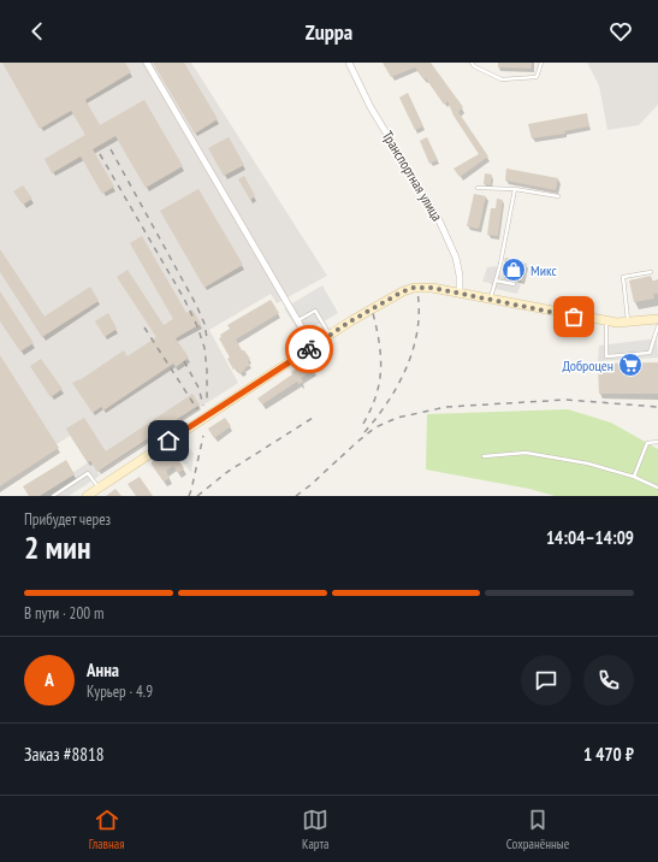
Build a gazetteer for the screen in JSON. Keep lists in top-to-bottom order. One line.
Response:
{"streets":{"street":["Транспортная улица"]},"places":{"shop":["Микс"],"supermarket":["Доброцен"]},"page":{"header":"Zuppa","heading":["2 мин","Прибудет через","14:04–14:09"],"panel":["Анна","Курьер · 4.9","Заказ #8818","1 470 ₽"],"bar":"В пути · 200 m","round":"А","tabs":["Главная","Карта","Сохранённые"]}}
